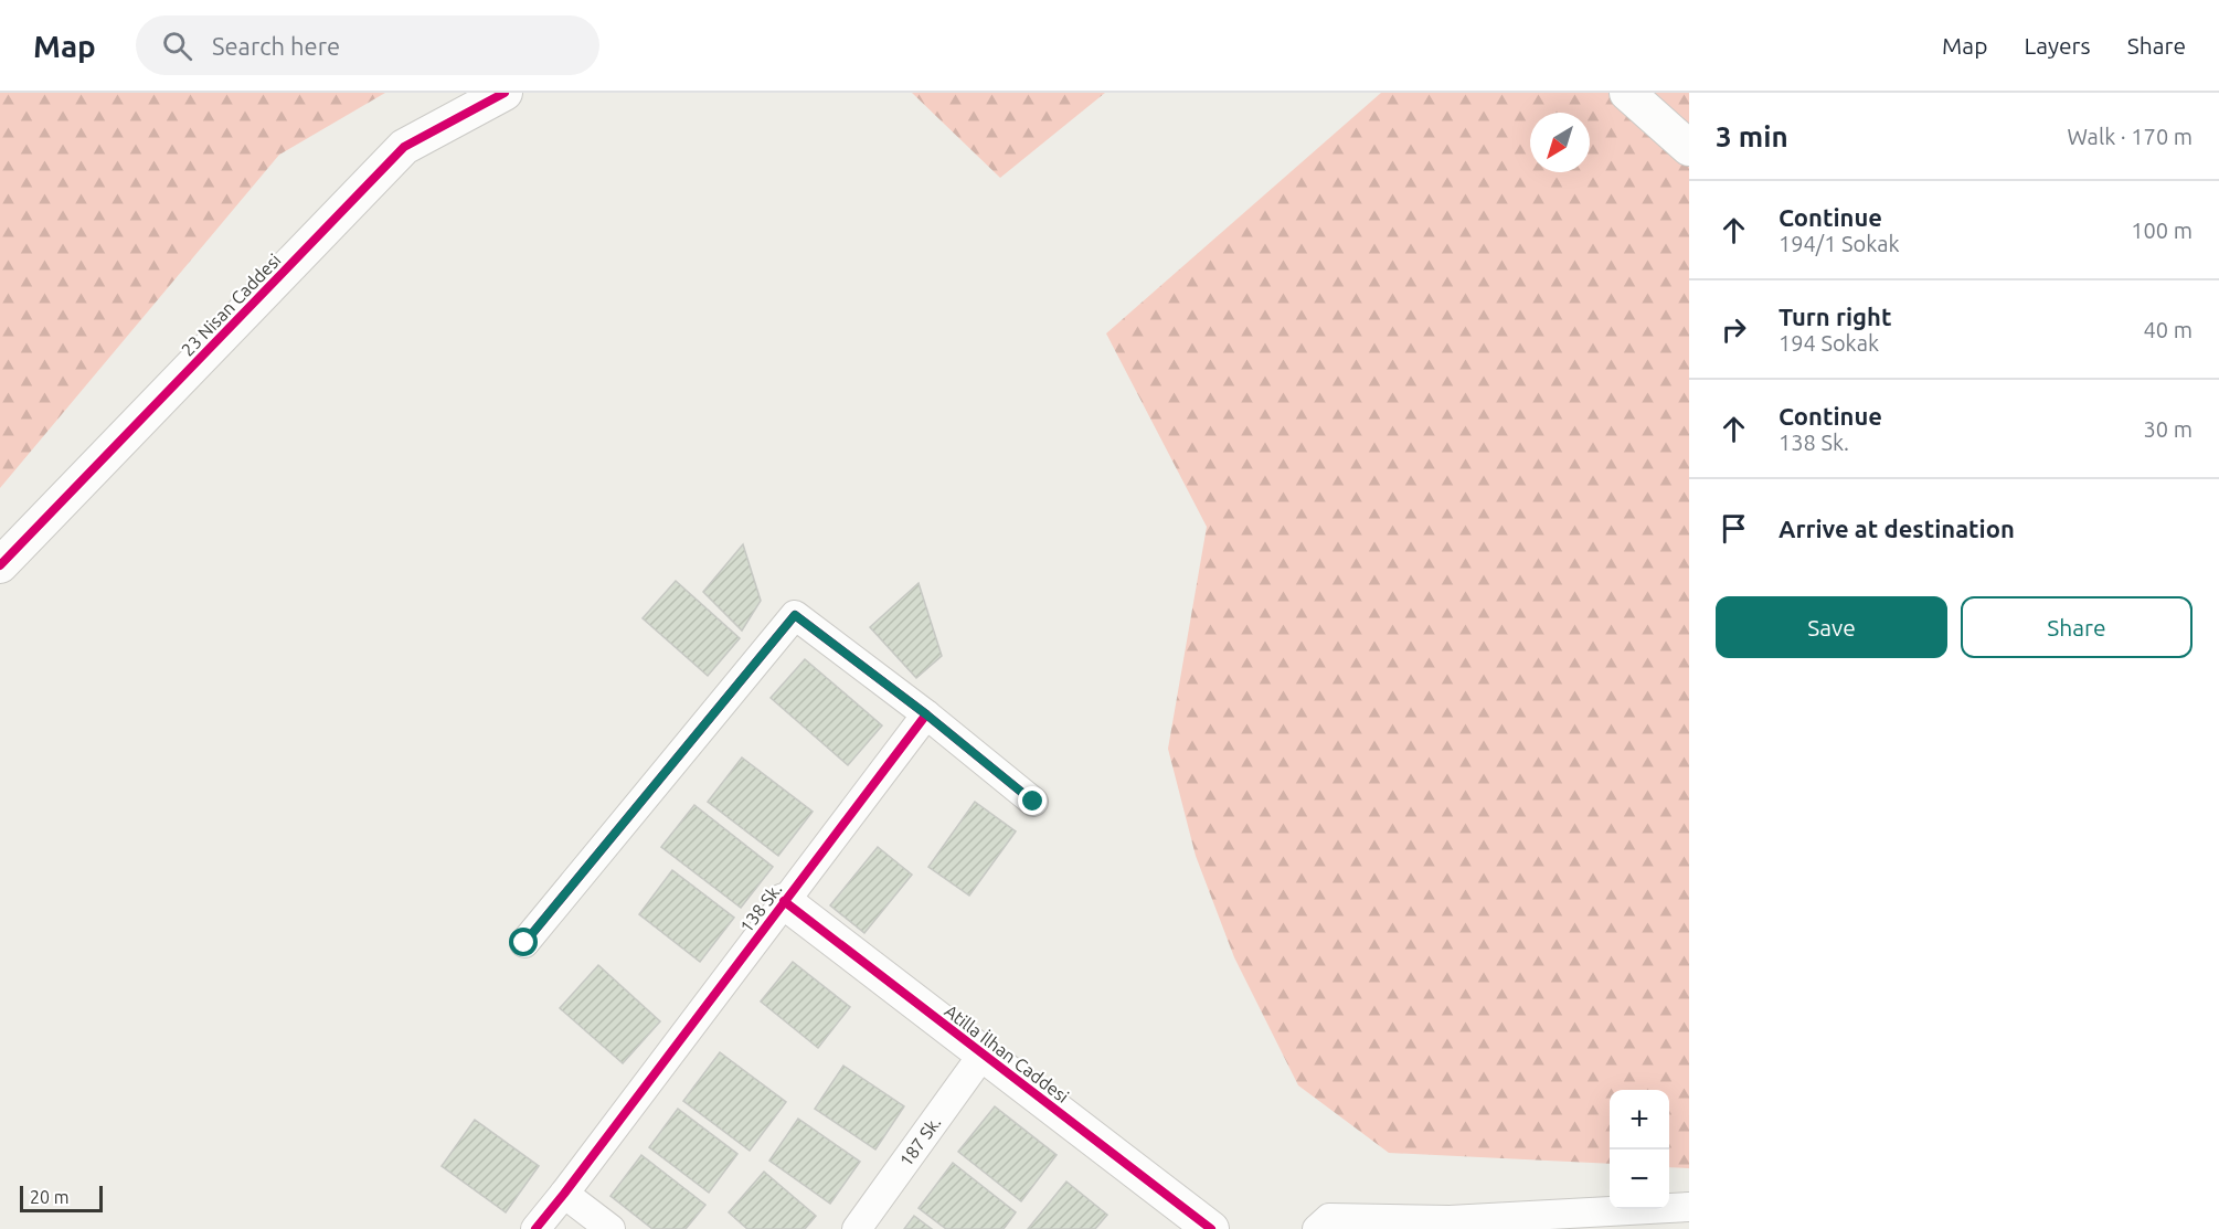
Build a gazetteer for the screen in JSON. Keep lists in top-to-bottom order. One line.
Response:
{"streets":{"street":["23 Nisan Caddesi","138 Sk.","Atilla İlhan Caddesi","187 Sk."]},"crossings":[["138 Sk.","Atilla İlhan Caddesi"],["Atilla İlhan Caddesi","187 Sk."]],"scale_bar":"20 m","north":"bottom left","page":{"header":"Map","search":"Search here","nav":["Map","Layers","Share"],"heading":["3 min","Walk · 170 m"],"list":[["Continue","194/1 Sokak","100 m"],["Turn right","194 Sokak","40 m"],["Continue","138 Sk.","30 m"],"Arrive at destination"],"buttons":["Save","Share"],"map_buttons":["+","−"],"scale":"20 m"}}
